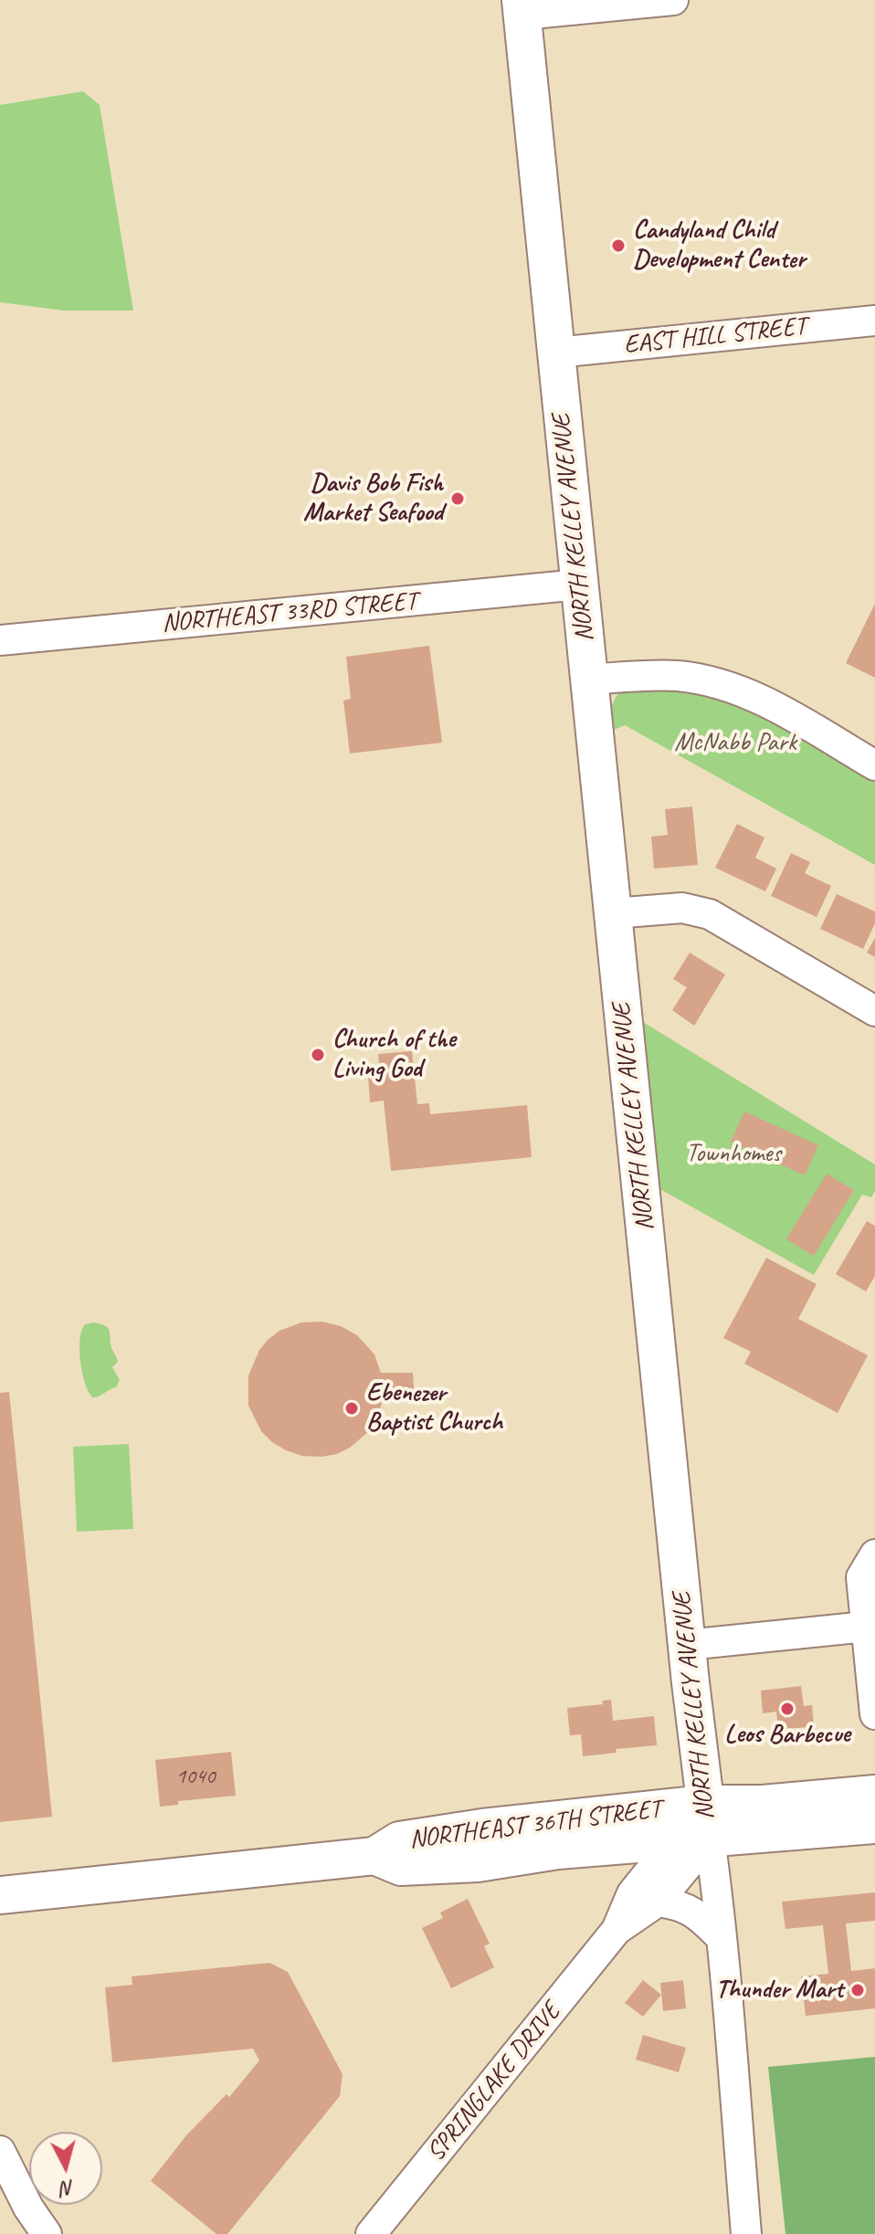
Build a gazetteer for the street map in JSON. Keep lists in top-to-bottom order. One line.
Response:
{"streets":{"main road":["NORTH KELLEY AVENUE","NORTHEAST 36TH STREET"],"street":["EAST HILL STREET","NORTHEAST 33RD STREET","SPRINGLAKE DRIVE"]},"crossings":[["EAST HILL STREET","NORTH KELLEY AVENUE"],["NORTH KELLEY AVENUE","NORTHEAST 33RD STREET"],["NORTH KELLEY AVENUE","NORTHEAST 36TH STREET"],["NORTH KELLEY AVENUE","SPRINGLAKE DRIVE"],["NORTHEAST 36TH STREET","SPRINGLAKE DRIVE"]],"parks":["McNabb Park","Townhomes"],"places":["Candyland Child Development Center","Davis Bob Fish Market Seafood","Church of the Living God","Ebenezer Baptist Church","Leos Barbecue","Thunder Mart"],"house_numbers":["1040"],"north":"bottom"}
